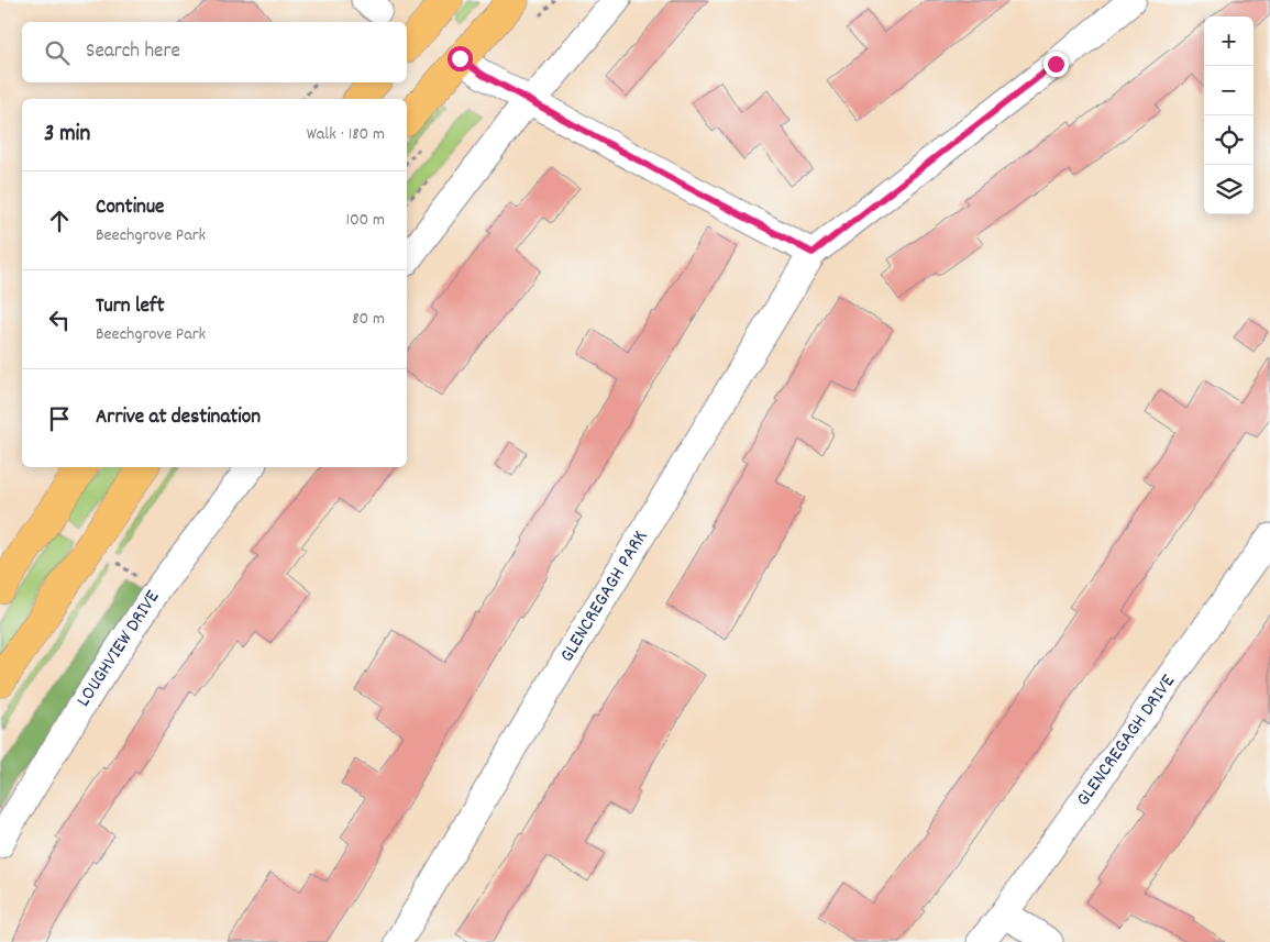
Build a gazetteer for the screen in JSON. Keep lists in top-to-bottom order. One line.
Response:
{"streets":{"street":["GLENCREGAGH PARK","LOUGHVIEW DRIVE","GLENCREGAGH DRIVE"]},"page":{"map_buttons":["+","−"],"search":"Search here","heading":["3 min","Walk · 180 m"],"list":[["Continue","Beechgrove Park","100 m"],["Turn left","Beechgrove Park","80 m"],"Arrive at destination"]}}
